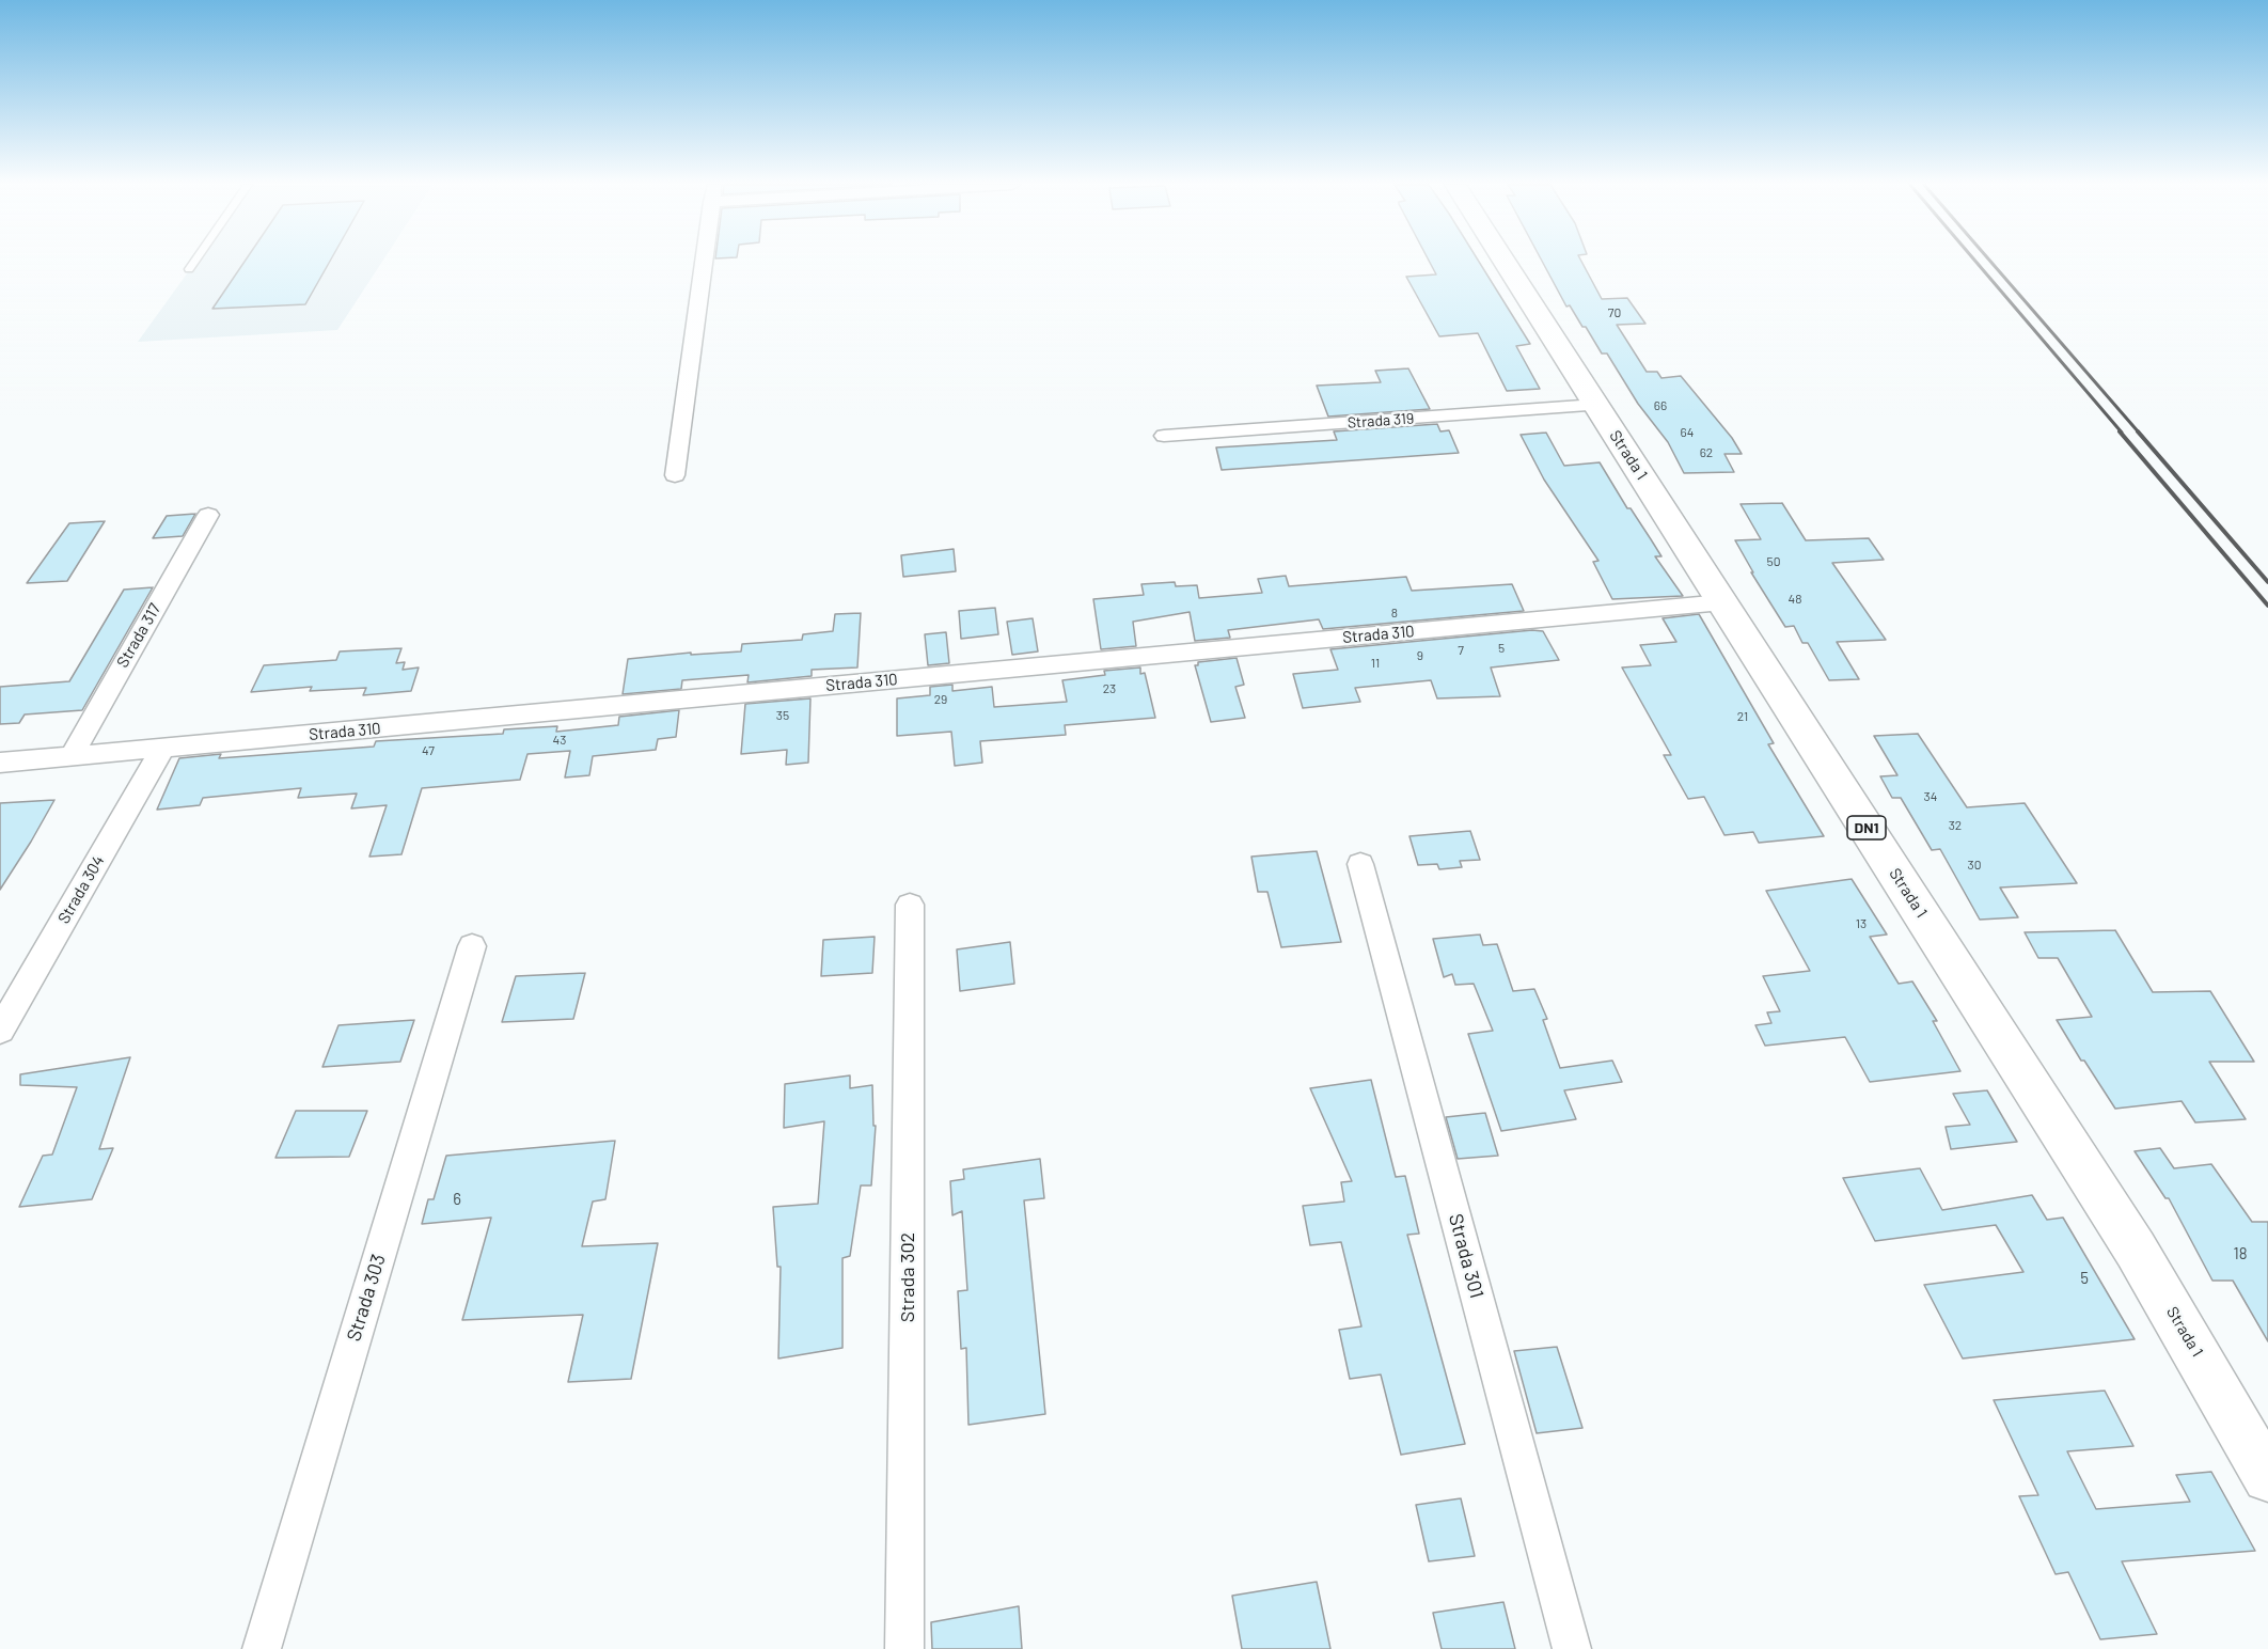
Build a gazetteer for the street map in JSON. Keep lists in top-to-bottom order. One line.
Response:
{"streets":{"main road":["Strada 1","DN1"],"street":["Strada 319","Strada 310","Strada 317","Strada 304","Strada 301","Strada 302","Strada 303"]},"crossings":[["Strada 319","Strada 1"],["Strada 1","Strada 310"],["Strada 310","Strada 317"],["Strada 310","Strada 304"]],"house_numbers":["70","66","64","62","50","48","8","5","7","9","11","23","29","35","21","43","47","34","32","30","13","6","18","5"]}
